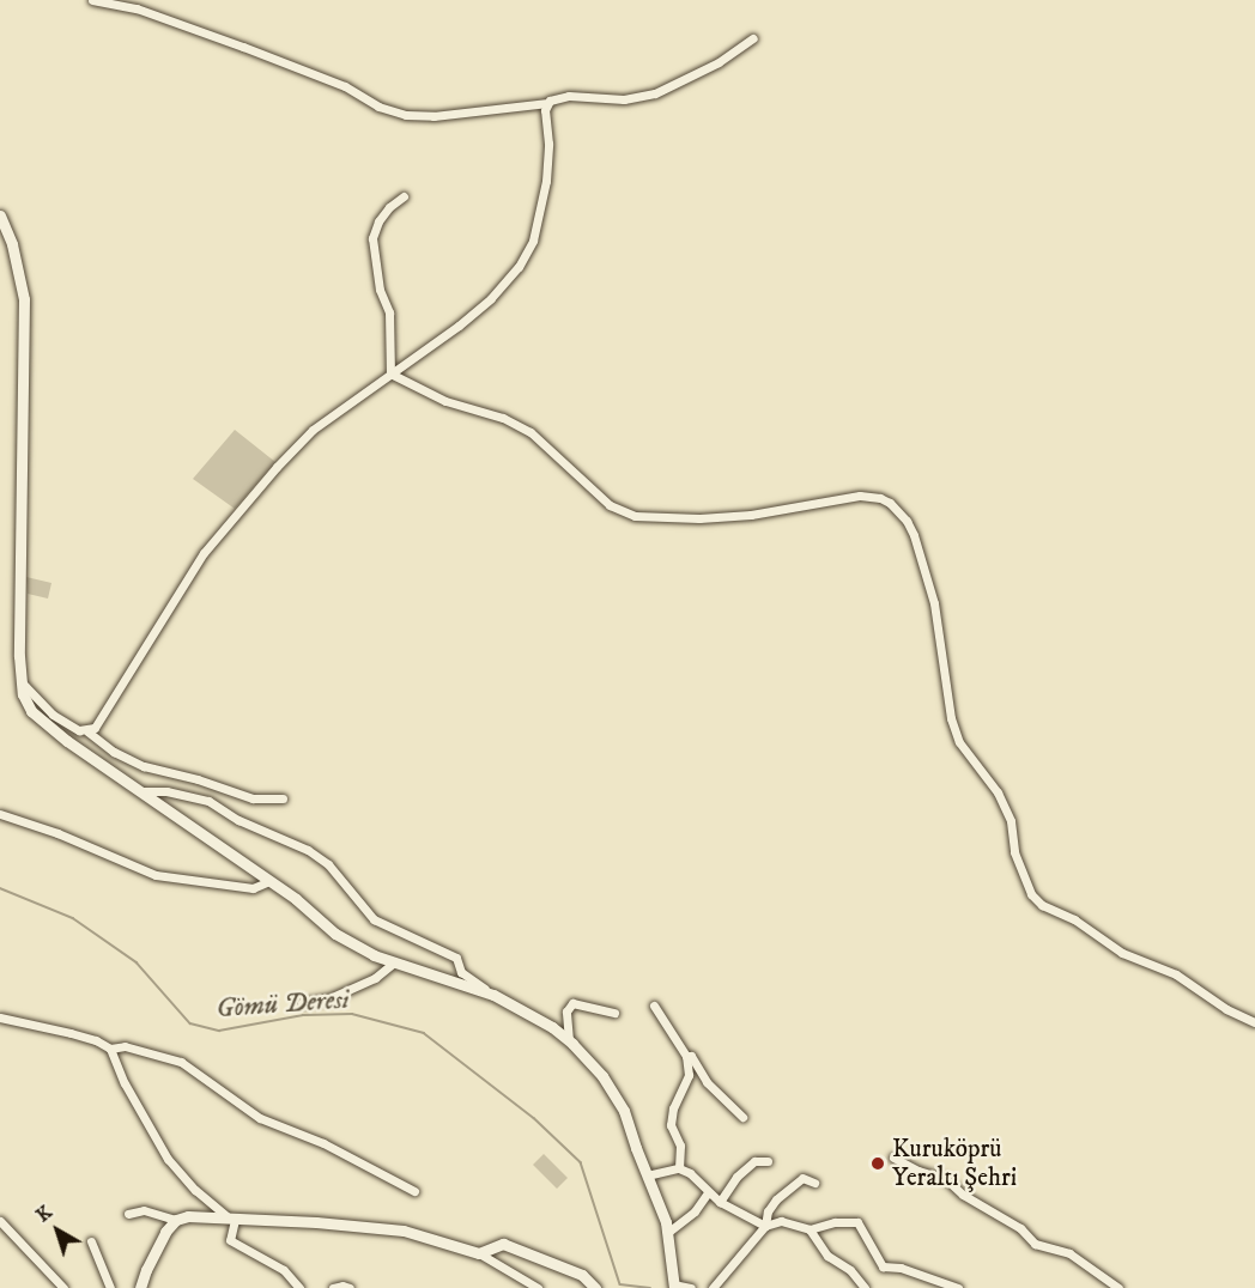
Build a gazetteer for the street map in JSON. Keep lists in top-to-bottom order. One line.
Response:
{"water":["Gömü Deresi"],"places":["Kuruköprü Yeraltı Şehri"],"north":"top left"}
